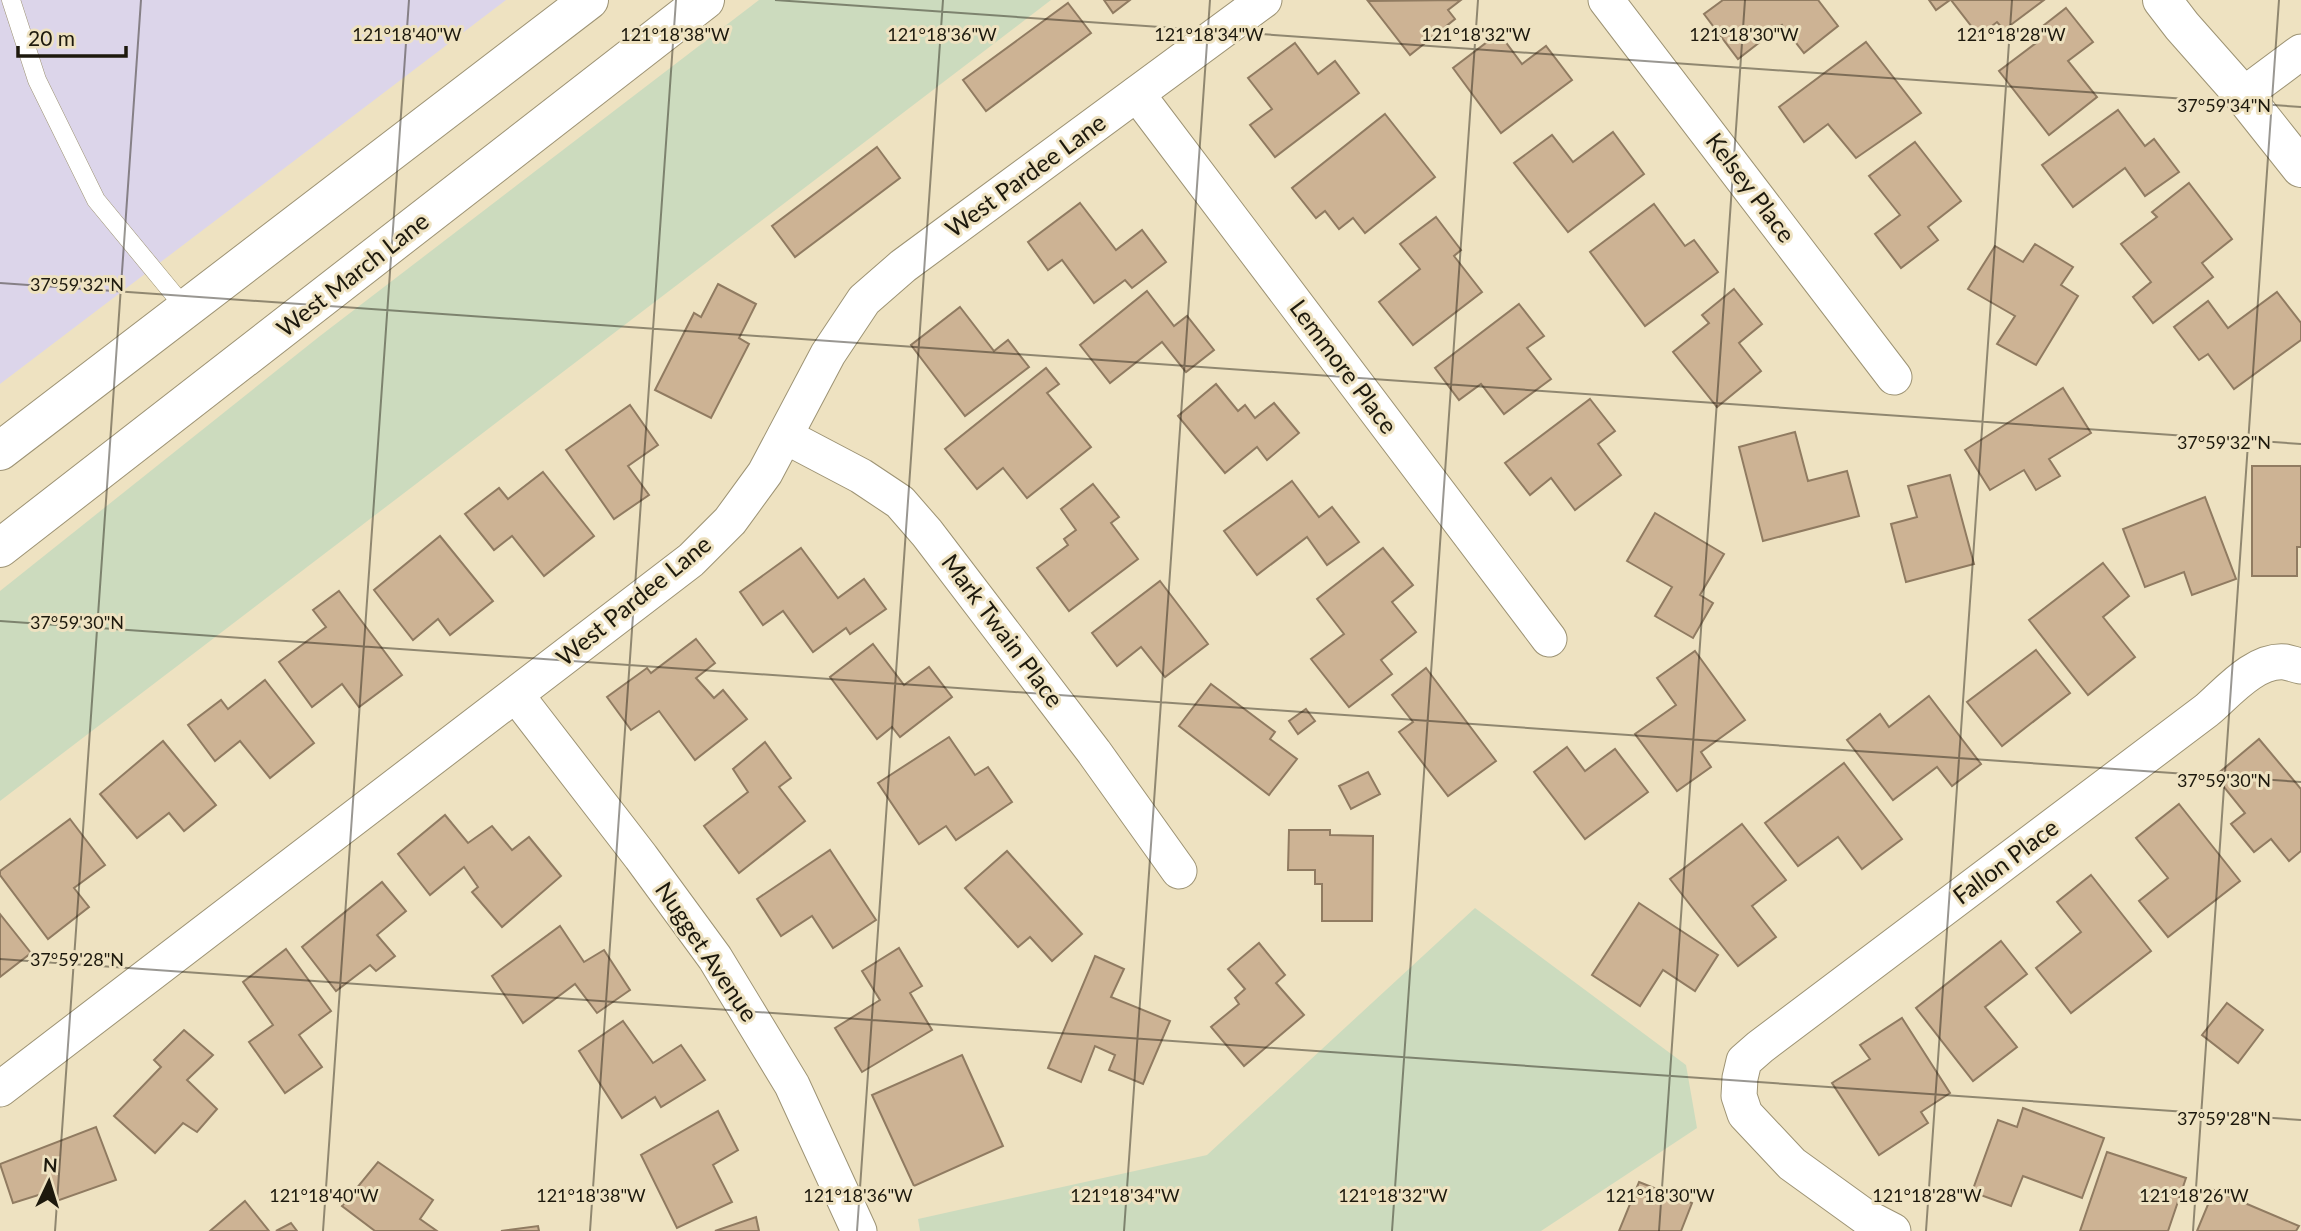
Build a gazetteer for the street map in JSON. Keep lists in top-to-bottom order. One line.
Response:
{"streets":{"main road":["West March Lane"],"street":["West Pardee Lane","Kelsey Place","Lemmore Place","Mark Twain Place","Fallon Place","Nugget Avenue"]},"crossings":[["West Pardee Lane","Lemmore Place"],["West Pardee Lane","Mark Twain Place"],["West Pardee Lane","Nugget Avenue"]],"scale_bar":"20 m","north":"top","coordinates":["121°18'40\"W","121°18'38\"W","121°18'36\"W","121°18'34\"W","121°18'32\"W","121°18'30\"W","121°18'28\"W","37°59'34\"N","37°59'32\"N","37°59'30\"N","37°59'28\"N","121°18'26\"W"]}
